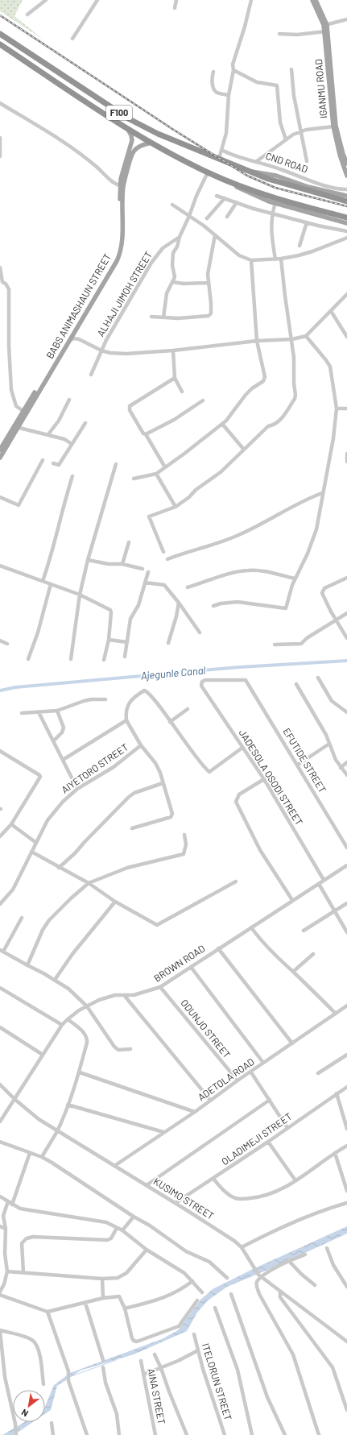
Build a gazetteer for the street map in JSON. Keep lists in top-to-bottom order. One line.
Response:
{"streets":{"highway":["F100"],"main road":["IGANMU ROAD","BABS ANIMASHAUN STREET"],"street":["CND ROAD","ALHAJI JIMOH STREET","EFUTIDE STREET","AIYETORO STREET","JADESOLA OSODI STREET","BROWN ROAD","ODUNJO STREET","ADETOLA ROAD","OLADIMEJI STREET","KUSIMO STREET","ITELORUN STREET","AINA STREET"]},"crossings":[["F100","ALHAJI JIMOH STREET"],["F100","BABS ANIMASHAUN STREET"],["EFUTIDE STREET","JADESOLA OSODI STREET"],["JADESOLA OSODI STREET","BROWN ROAD"],["BROWN ROAD","ODUNJO STREET"],["BROWN ROAD","KUSIMO STREET"],["ODUNJO STREET","ADETOLA ROAD"],["ADETOLA ROAD","KUSIMO STREET"],["OLADIMEJI STREET","KUSIMO STREET"]],"water":["Ajegunle Canal"],"north":"bottom left"}
